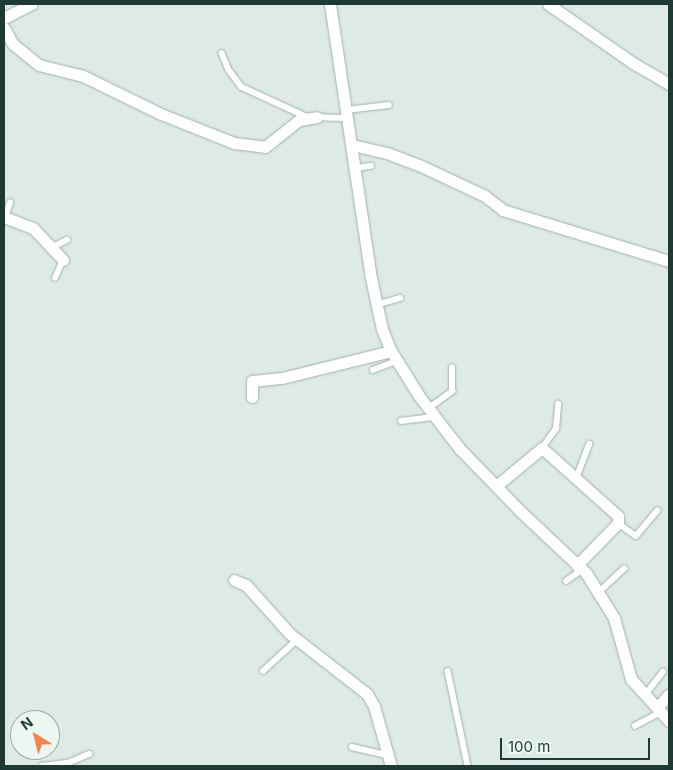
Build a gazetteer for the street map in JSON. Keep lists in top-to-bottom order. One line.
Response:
{"scale_bar":"100 m","north":"top left"}
